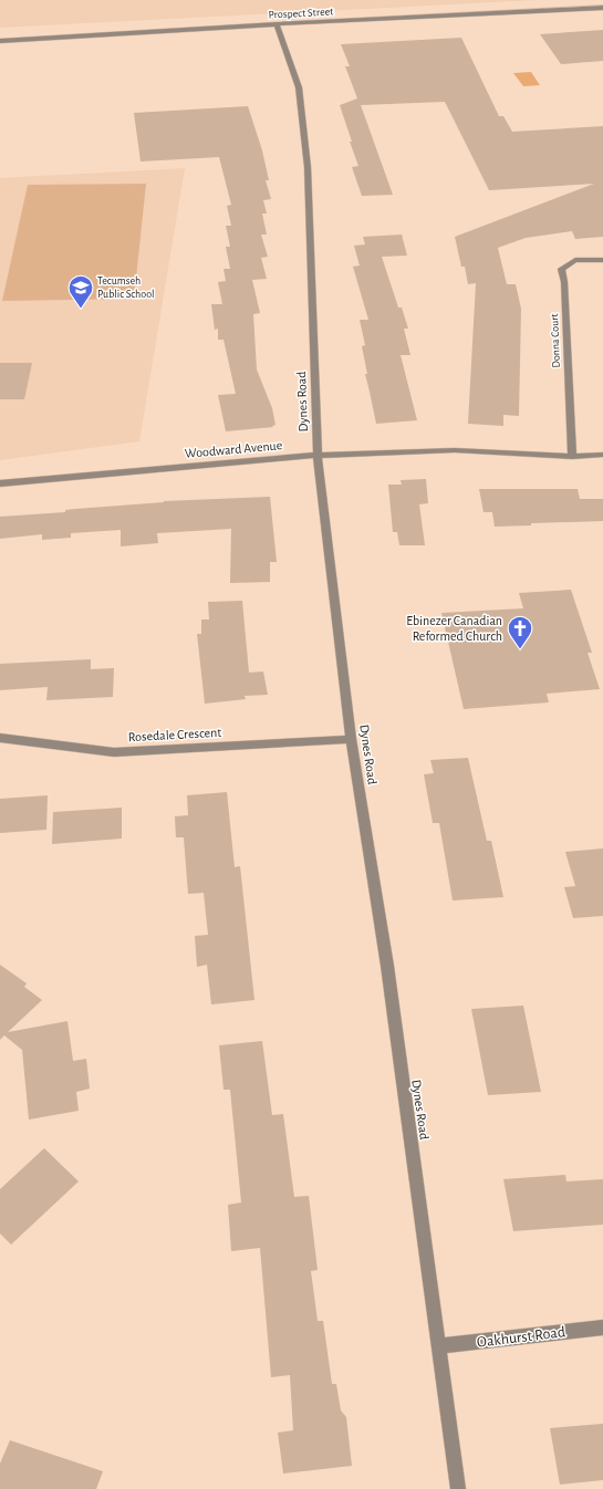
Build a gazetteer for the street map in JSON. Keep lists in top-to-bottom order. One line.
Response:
{"streets":{"street":["Prospect Street","Donna Court","Dynes Road","Woodward Avenue","Rosedale Crescent","Oakhurst Road"]},"crossings":[["Prospect Street","Dynes Road"],["Donna Court","Woodward Avenue"],["Dynes Road","Woodward Avenue"],["Dynes Road","Rosedale Crescent"],["Dynes Road","Oakhurst Road"]],"places":{"school or university":["Tecumseh Public School"],"church":["Ebinezer Canadian Reformed Church"]}}
